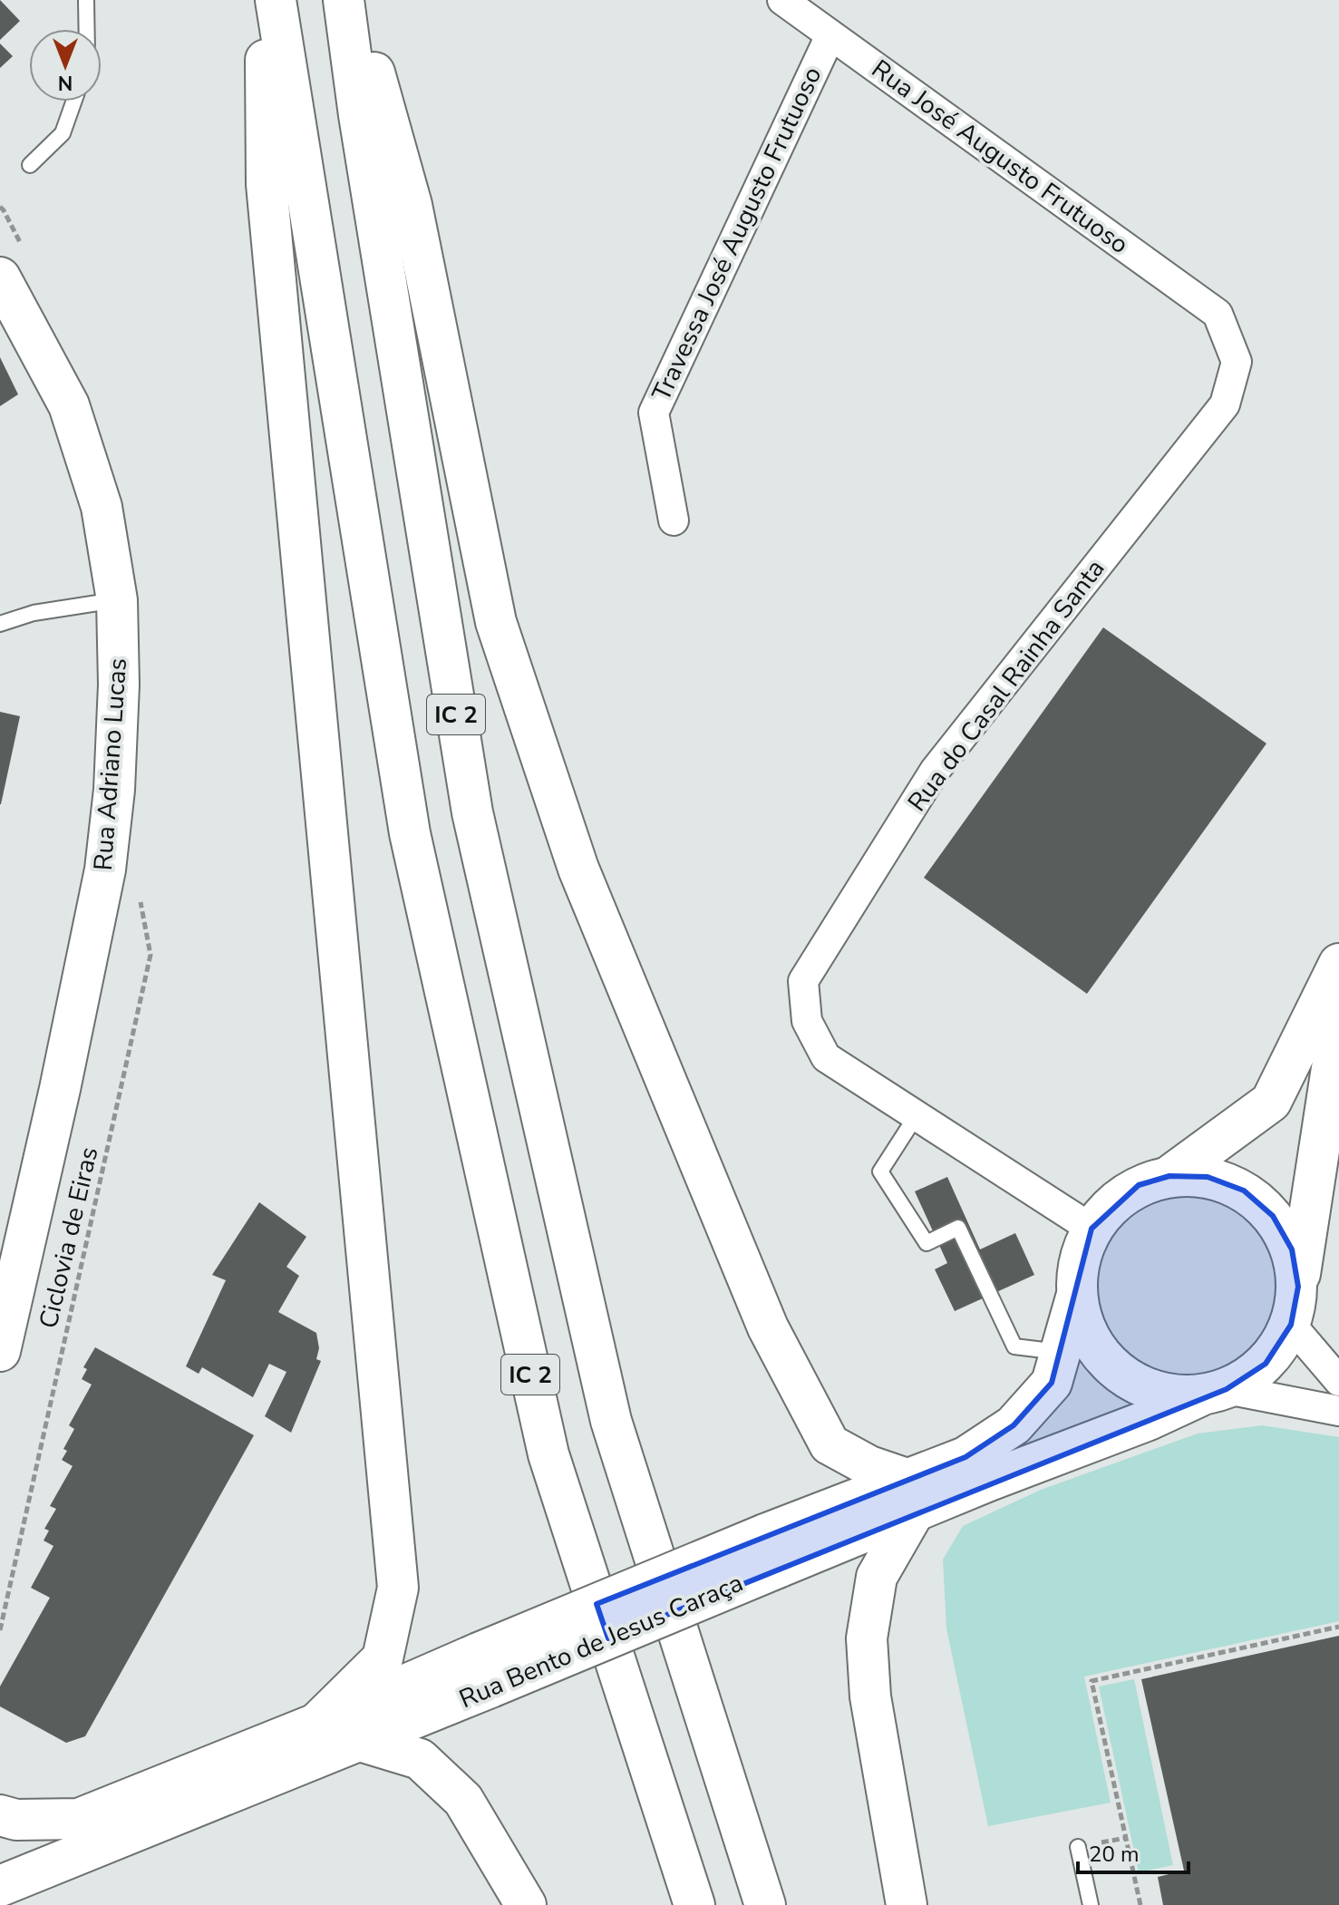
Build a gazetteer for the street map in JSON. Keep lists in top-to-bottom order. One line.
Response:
{"streets":{"main road":["IC 2","Rua Adriano Lucas","Rua Bento de Jesus Caraça"],"street":["Rua José Augusto Frutuoso","Travessa José Augusto Frutuoso","Rua do Casal Rainha Santa"],"path":["Ciclovia de Eiras"]},"crossings":[["Rua José Augusto Frutuoso","Travessa José Augusto Frutuoso"],["Rua José Augusto Frutuoso","Rua do Casal Rainha Santa"],["Rua do Casal Rainha Santa","Rua Bento de Jesus Caraça"]],"scale_bar":"20 m","north":"bottom"}
